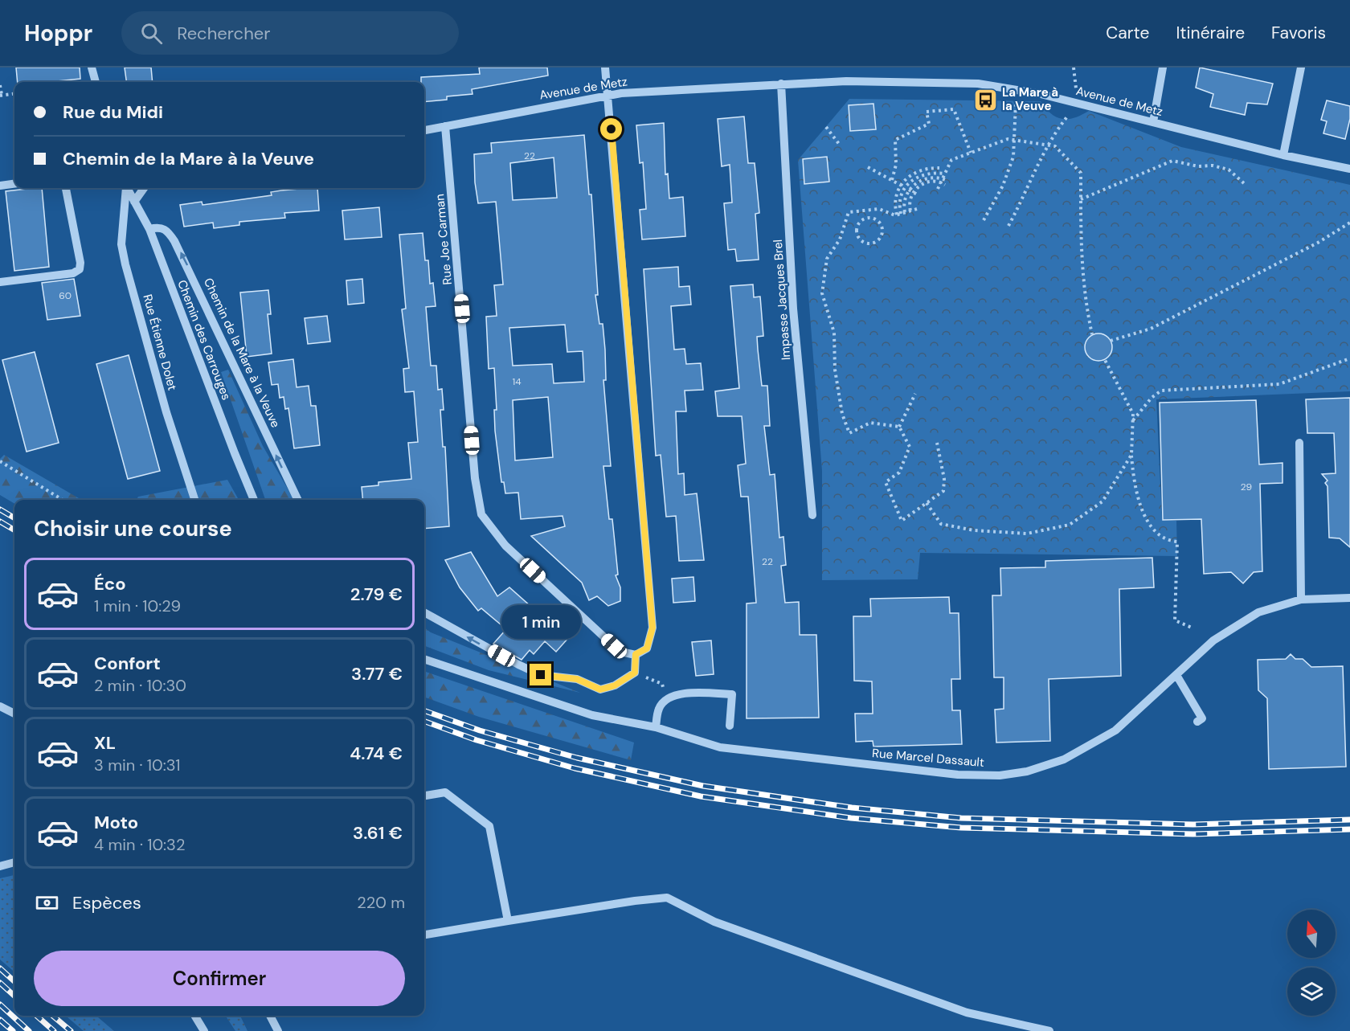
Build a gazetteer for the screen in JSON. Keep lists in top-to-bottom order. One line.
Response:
{"streets":{"street":["Avenue de Metz","Rue Joe Carman","Impasse Jacques Brel","Chemin des Carrouges","Rue Étienne Dolet","Chemin de la Mare à la Veuve","Rue Marcel Dassault"]},"crossings":[["Avenue de Metz","Rue Joe Carman"],["Avenue de Metz","Impasse Jacques Brel"],["Chemin des Carrouges","Chemin de la Mare à la Veuve"]],"one_way":["Chemin de la Mare à la Veuve"],"places":{"bus stop":["La Mare à la Veuve"]},"house_numbers":["22","60","14","29","22"],"north":"top","page":{"header":"Hoppr","search":"Rechercher","nav":["Carte","Itinéraire","Favoris"],"banner":["Rue du Midi","Chemin de la Mare à la Veuve"],"heading":"Choisir une course","list":[{"name":"Éco","note":"1 min · 10:29","value":"2.79 €"},{"name":"Confort","note":"2 min · 10:30","value":"3.77 €"},{"name":"XL","note":"3 min · 10:31","value":"4.74 €"},{"name":"Moto","note":"4 min · 10:32","value":"3.61 €"}],"bubble":"1 min","pay":["Espèces","220 m"],"buttons":"Confirmer"}}
